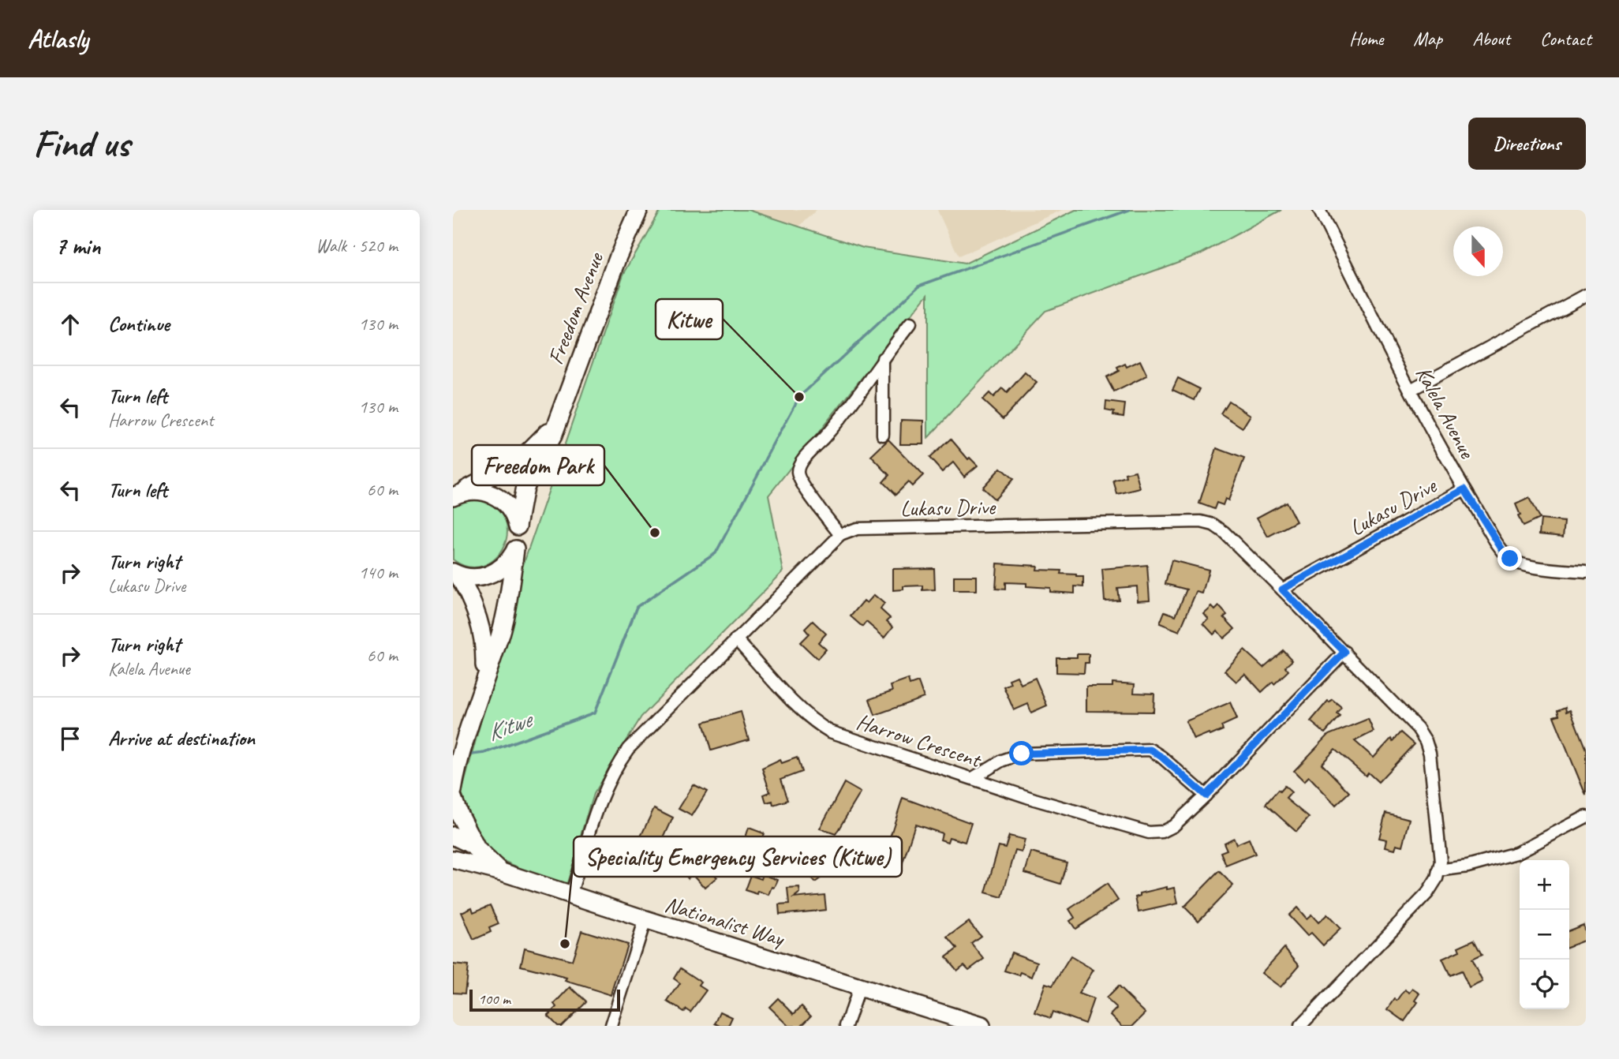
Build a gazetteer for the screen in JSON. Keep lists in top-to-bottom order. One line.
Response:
{"streets":{"main road":["Freedom Avenue","Nationalist Way"],"street":["Kalela Avenue","Lukasu Drive","Harrow Crescent"]},"crossings":[["Kalela Avenue","Lukasu Drive"]],"water":["Kitwe"],"places":["Kitwe","Freedom Park","Speciality Emergency Services (Kitwe)"],"scale_bar":"100 m","north":"bottom","page":{"header":"Atlasly","nav":["Home","Map","About","Contact"],"buttons":"Directions","title":"Find us","heading":["7 min","Walk · 520 m"],"list":[["Continue","130 m"],["Turn left","Harrow Crescent","130 m"],["Turn left","60 m"],["Turn right","Lukasu Drive","140 m"],["Turn right","Kalela Avenue","60 m"],"Arrive at destination"],"map_buttons":["+","−"],"scale":"100 m"}}
